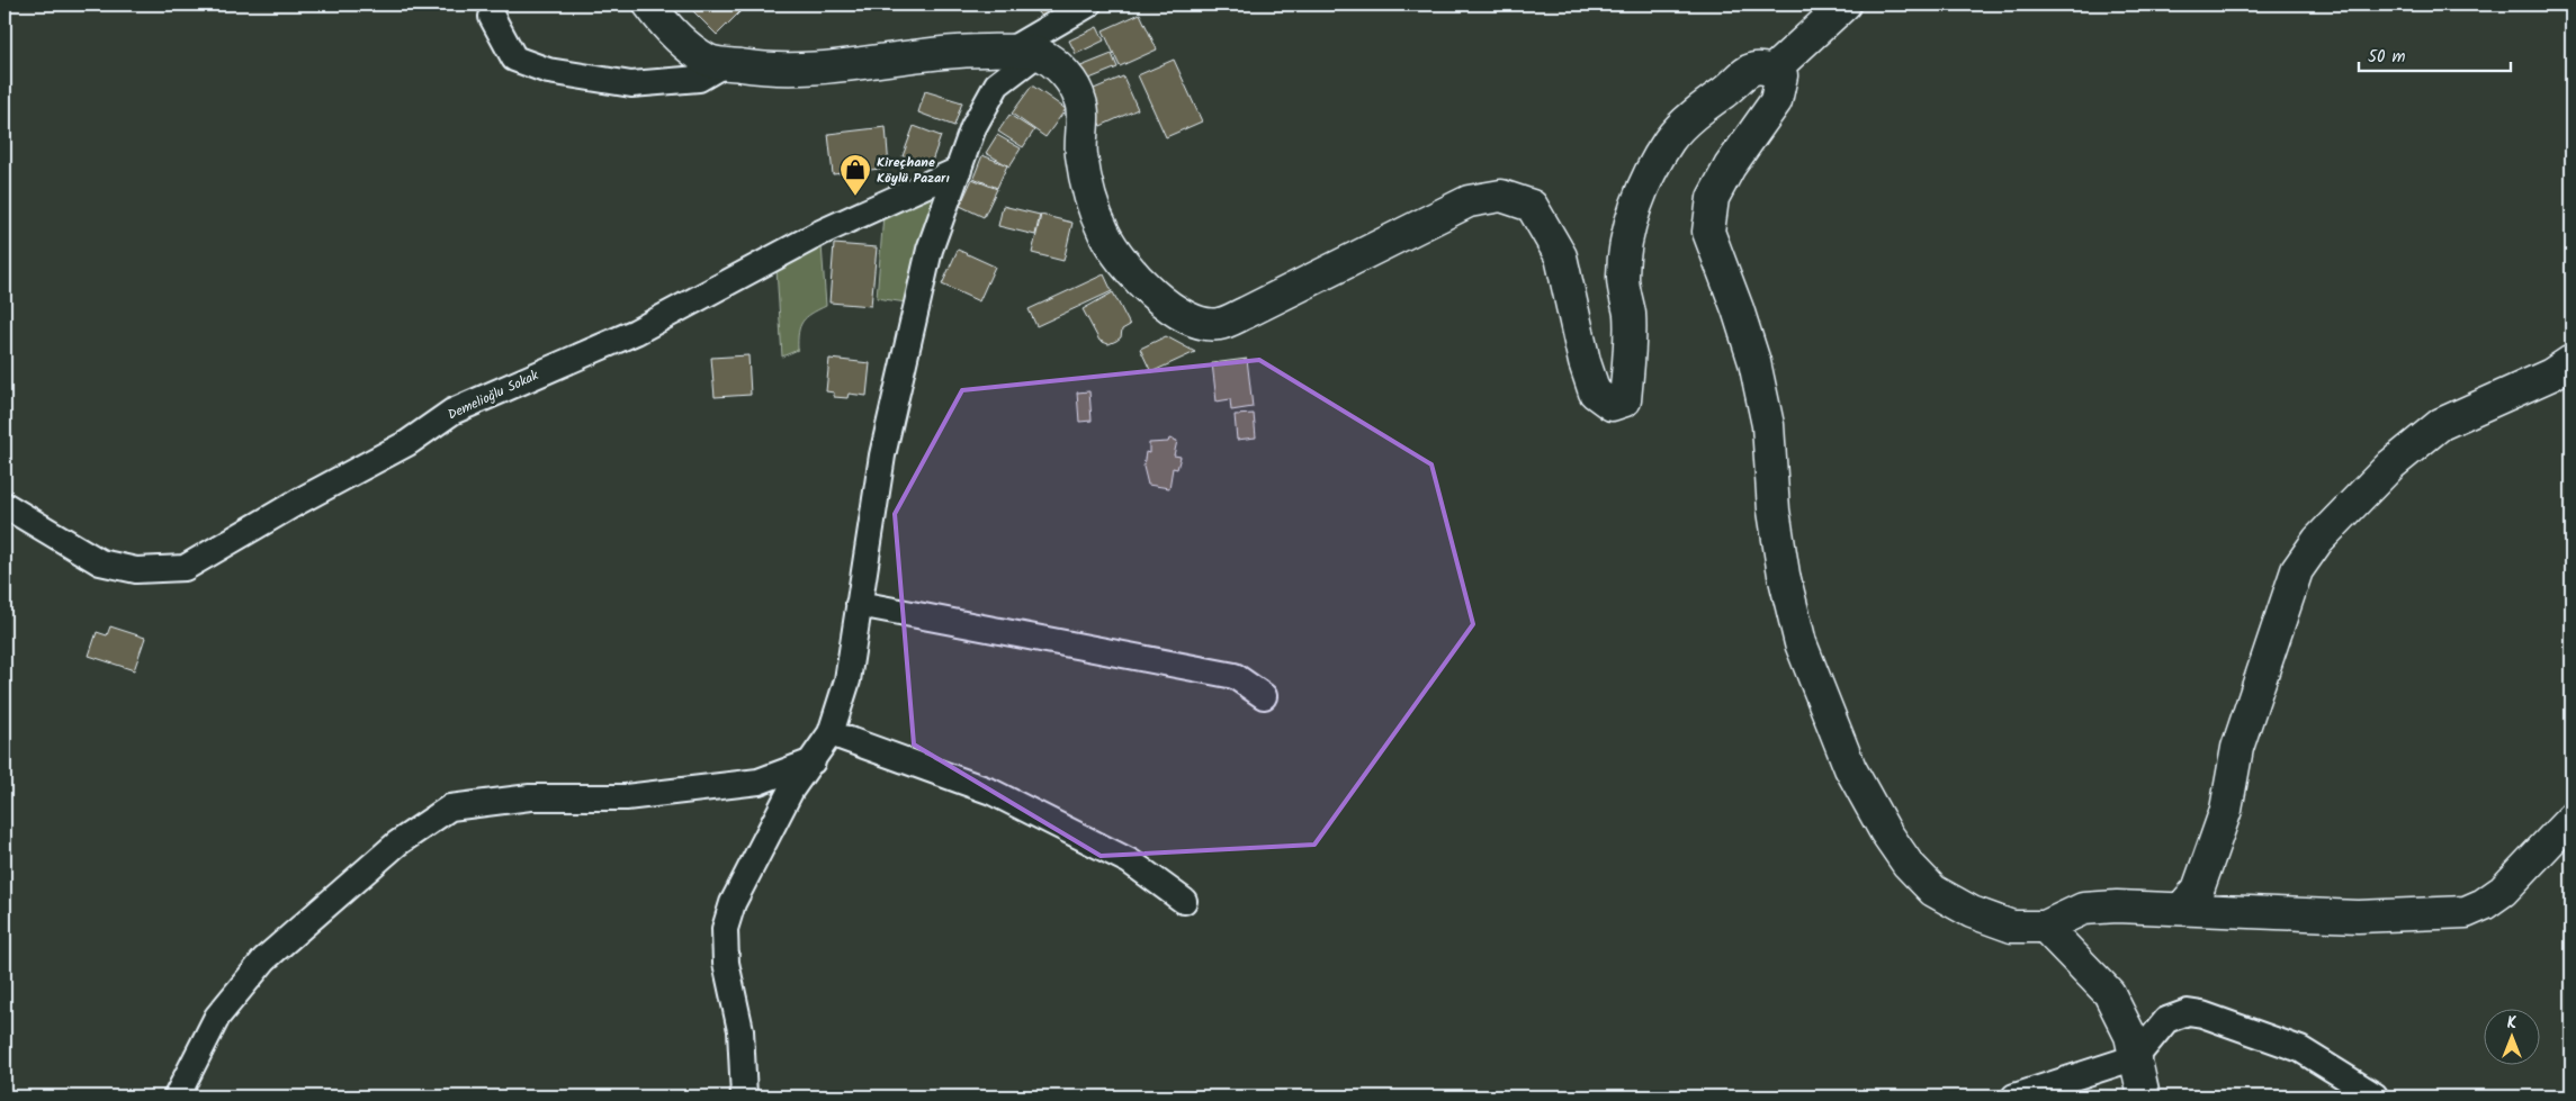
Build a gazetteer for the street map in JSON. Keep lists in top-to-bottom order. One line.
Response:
{"streets":{"street":["Demelioğlu Sokak"]},"places":{"shop":["Kireçhane Köylü Pazarı"]},"scale_bar":"50 m","north":"top"}
